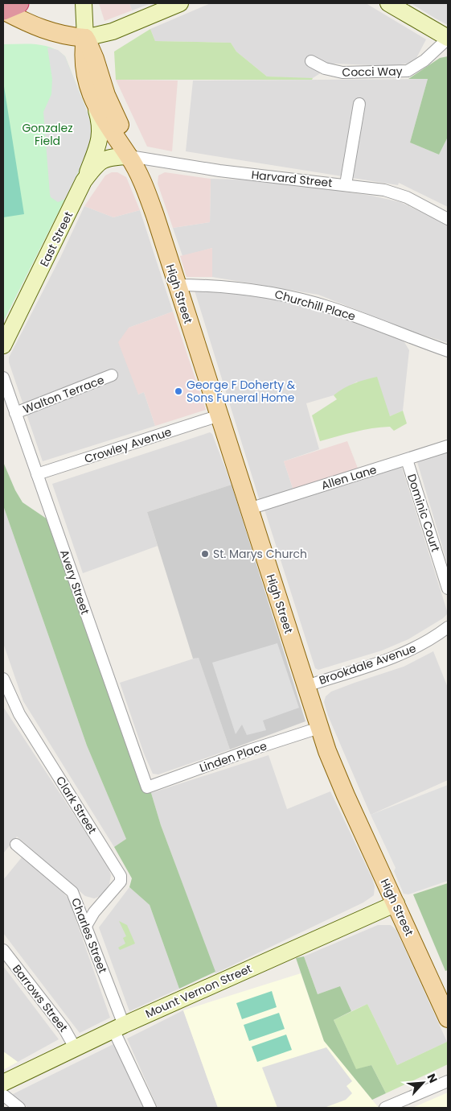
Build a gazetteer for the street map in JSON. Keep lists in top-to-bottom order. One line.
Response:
{"streets":{"main road":["High Street"],"street":["Cocci Way","Harvard Street","East Street","Churchill Place","Walton Terrace","Crowley Avenue","Allen Lane","Dominic Court","Avery Street","Brookdale Avenue","Linden Place","Clark Street","Charles Street","Mount Vernon Street","Barrows Street"]},"crossings":[["Harvard Street","East Street"],["Harvard Street","High Street"],["East Street","High Street"],["High Street","Churchill Place"],["High Street","Crowley Avenue"],["High Street","Allen Lane"],["High Street","Brookdale Avenue"],["High Street","Linden Place"],["High Street","Mount Vernon Street"],["Walton Terrace","Avery Street"],["Crowley Avenue","Avery Street"],["Allen Lane","Dominic Court"],["Avery Street","Linden Place"],["Clark Street","Charles Street"],["Charles Street","Mount Vernon Street"],["Mount Vernon Street","Barrows Street"]],"parks":["Gonzalez Field"],"places":["George F Doherty & Sons Funeral Home","St. Marys Church"],"north":"top right"}
